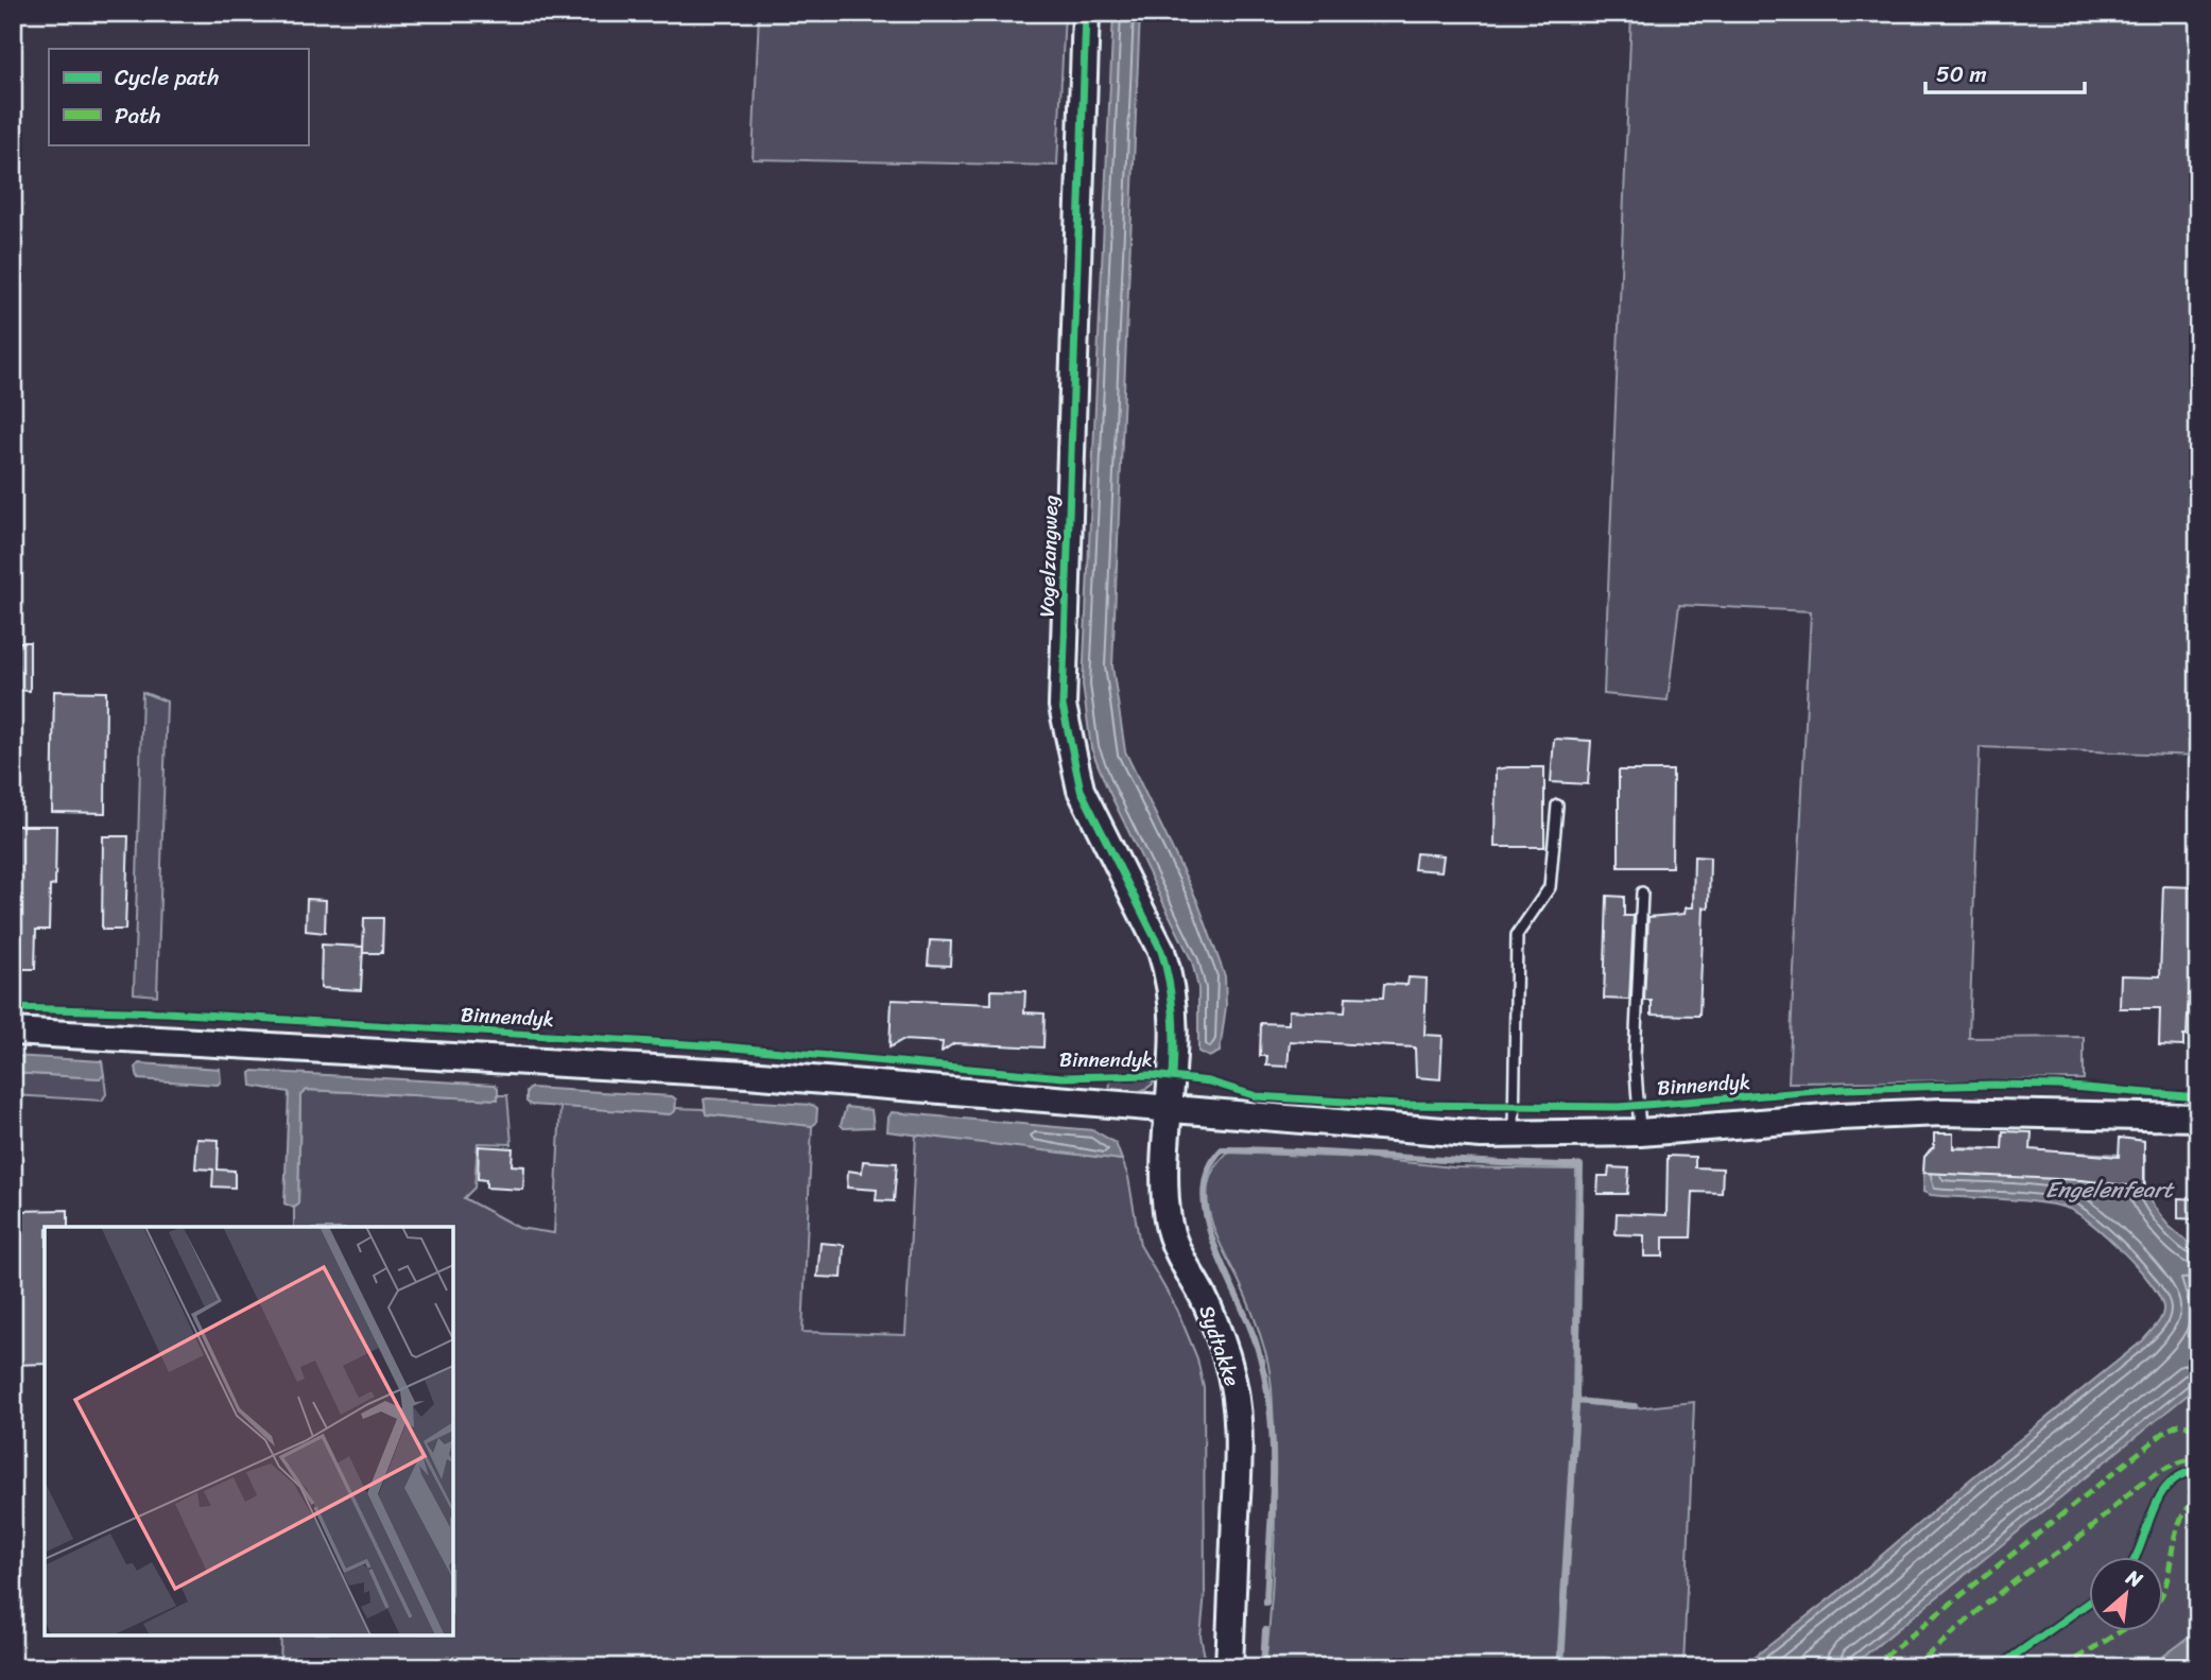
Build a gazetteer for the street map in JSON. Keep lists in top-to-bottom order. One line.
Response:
{"streets":{"main road":["Vogelzangweg","Binnendyk","Sydtakke"]},"crossings":[["Vogelzangweg","Sydtakke"],["Binnendyk","Sydtakke"]],"water":["Engelenfeart"],"legend":["Cycle path","Path"],"scale_bar":"50 m","north":"top right"}
